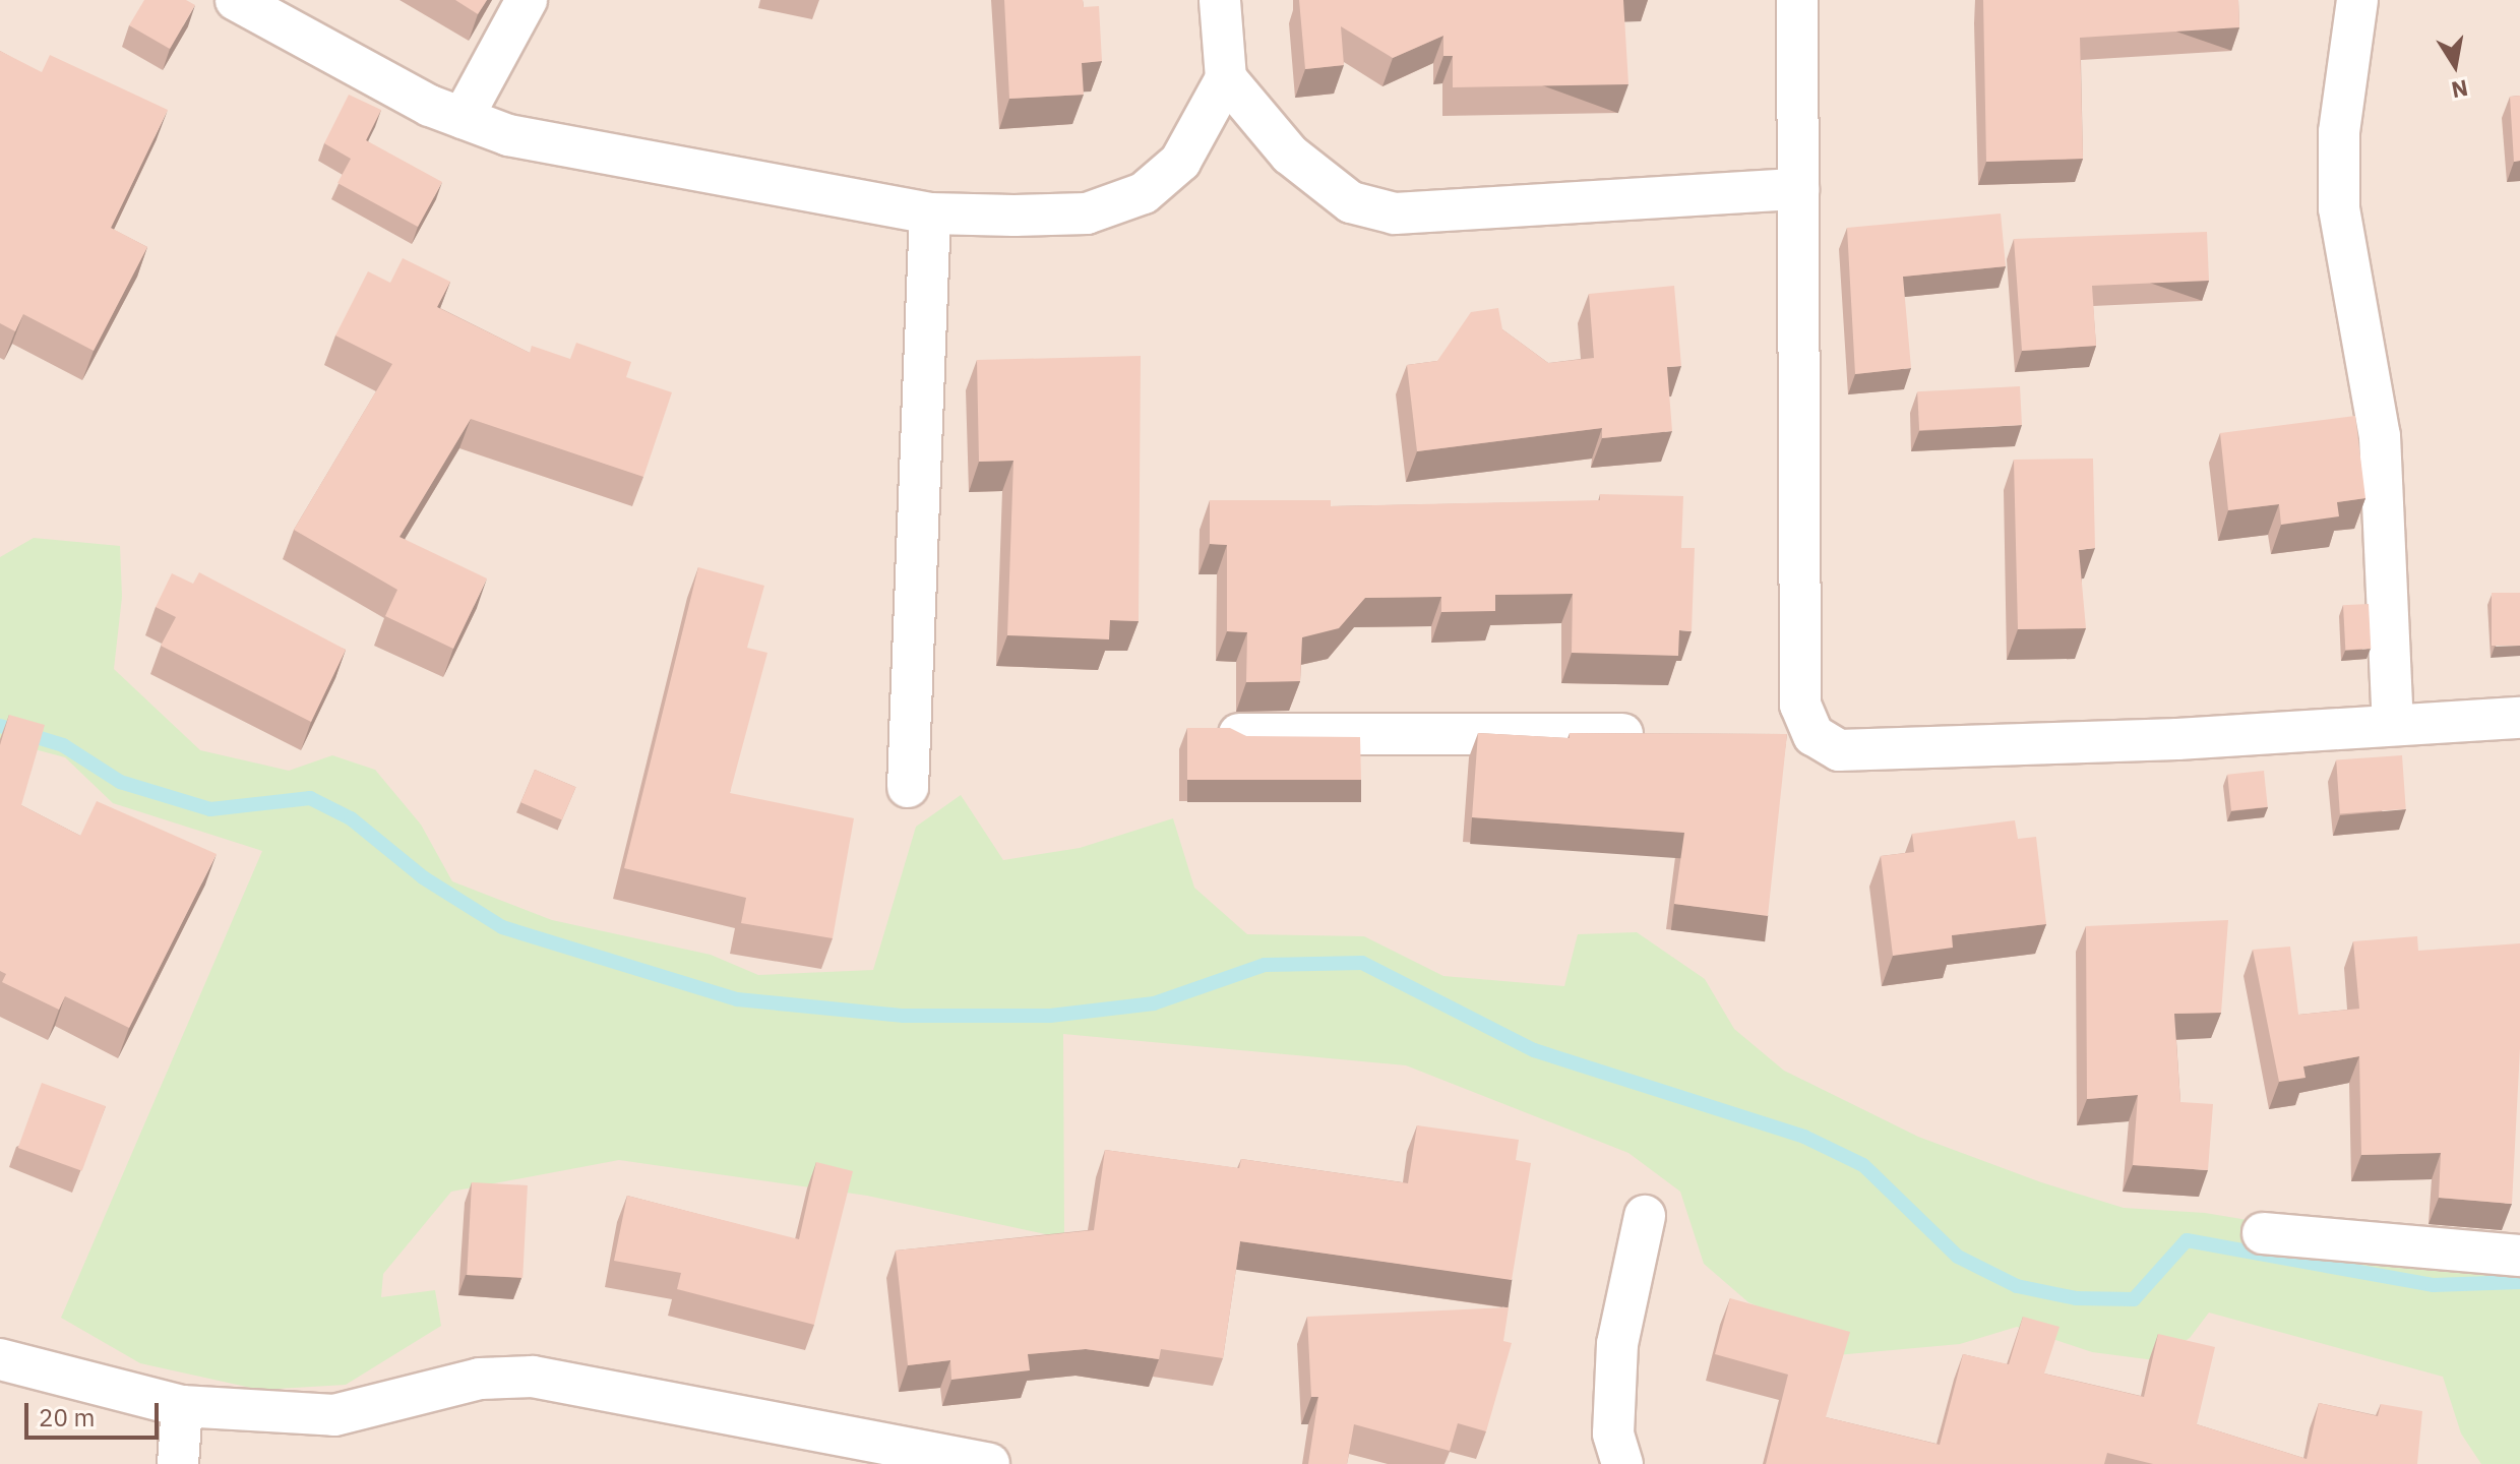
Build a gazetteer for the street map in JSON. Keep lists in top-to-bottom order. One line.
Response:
{"scale_bar":"20 m","north":"bottom"}
